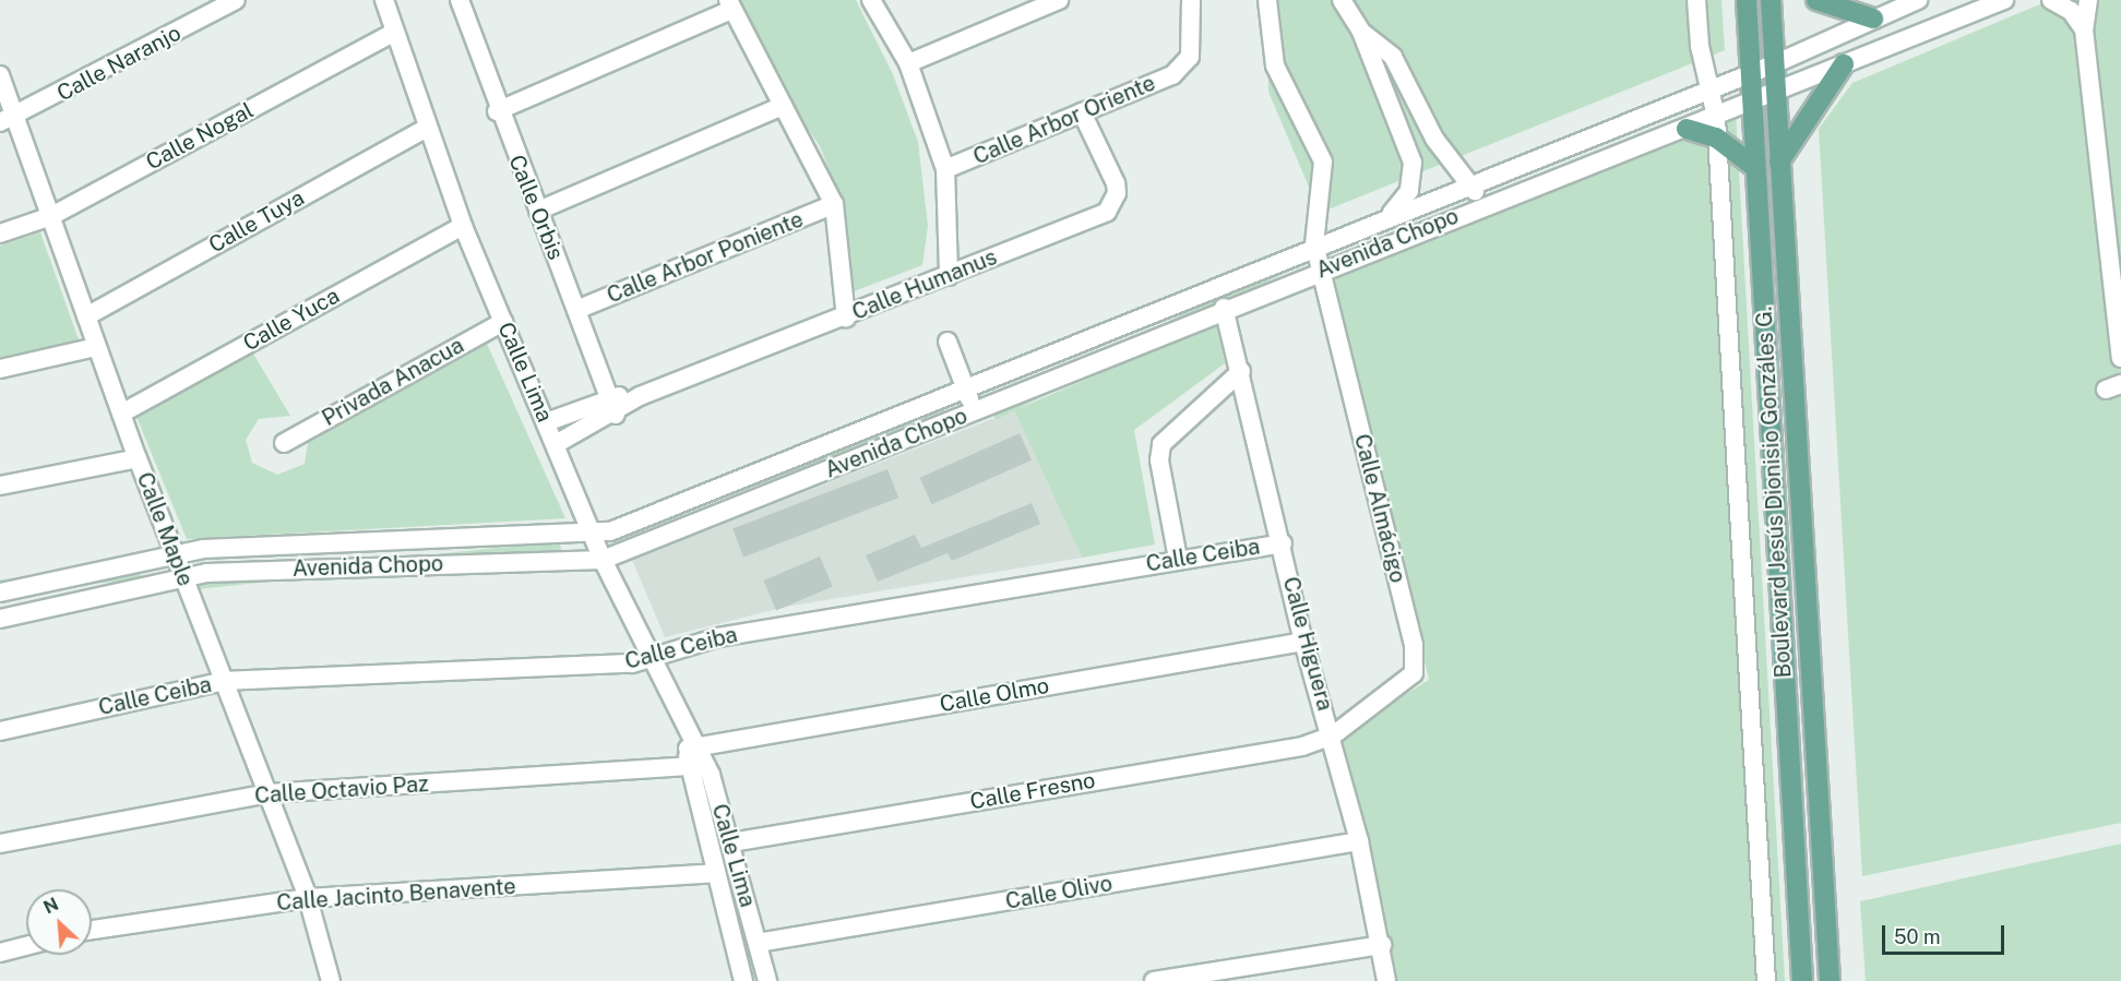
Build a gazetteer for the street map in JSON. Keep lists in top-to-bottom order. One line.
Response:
{"streets":{"main road":["Boulevard Jesús Dionisio Gonzáles G."],"street":["Calle Naranjo","Calle Arbor Oriente","Calle Nogal","Calle Orbis","Calle Tuya","Avenida Chopo","Calle Arbor Poniente","Calle Humanus","Calle Yuca","Calle Lima","Privada Anacua","Calle Almácigo","Calle Maple","Calle Ceiba","Calle Higuera","Calle Olmo","Calle Octavio Paz","Calle Fresno","Calle Olivo","Calle Jacinto Benavente"]},"crossings":[["Calle Naranjo","Calle Maple"],["Calle Arbor Oriente","Calle Humanus"],["Calle Nogal","Calle Lima"],["Calle Nogal","Calle Maple"],["Calle Orbis","Calle Arbor Poniente"],["Calle Orbis","Calle Humanus"],["Calle Tuya","Calle Lima"],["Calle Tuya","Calle Maple"],["Avenida Chopo","Calle Lima"],["Avenida Chopo","Boulevard Jesús Dionisio Gonzáles G."],["Avenida Chopo","Calle Almácigo"],["Avenida Chopo","Calle Maple"],["Avenida Chopo","Calle Higuera"],["Calle Humanus","Calle Lima"],["Calle Yuca","Calle Lima"],["Calle Yuca","Calle Maple"],["Calle Lima","Privada Anacua"],["Calle Lima","Calle Ceiba"],["Calle Lima","Calle Olmo"],["Calle Lima","Calle Octavio Paz"],["Calle Lima","Calle Fresno"],["Calle Lima","Calle Olivo"],["Calle Lima","Calle Jacinto Benavente"],["Calle Almácigo","Calle Higuera"],["Calle Almácigo","Calle Fresno"],["Calle Maple","Calle Ceiba"],["Calle Maple","Calle Octavio Paz"],["Calle Maple","Calle Jacinto Benavente"],["Calle Ceiba","Calle Higuera"],["Calle Higuera","Calle Olmo"],["Calle Higuera","Calle Fresno"],["Calle Higuera","Calle Olivo"],["Calle Olmo","Calle Octavio Paz"]],"scale_bar":"50 m","north":"top left"}
